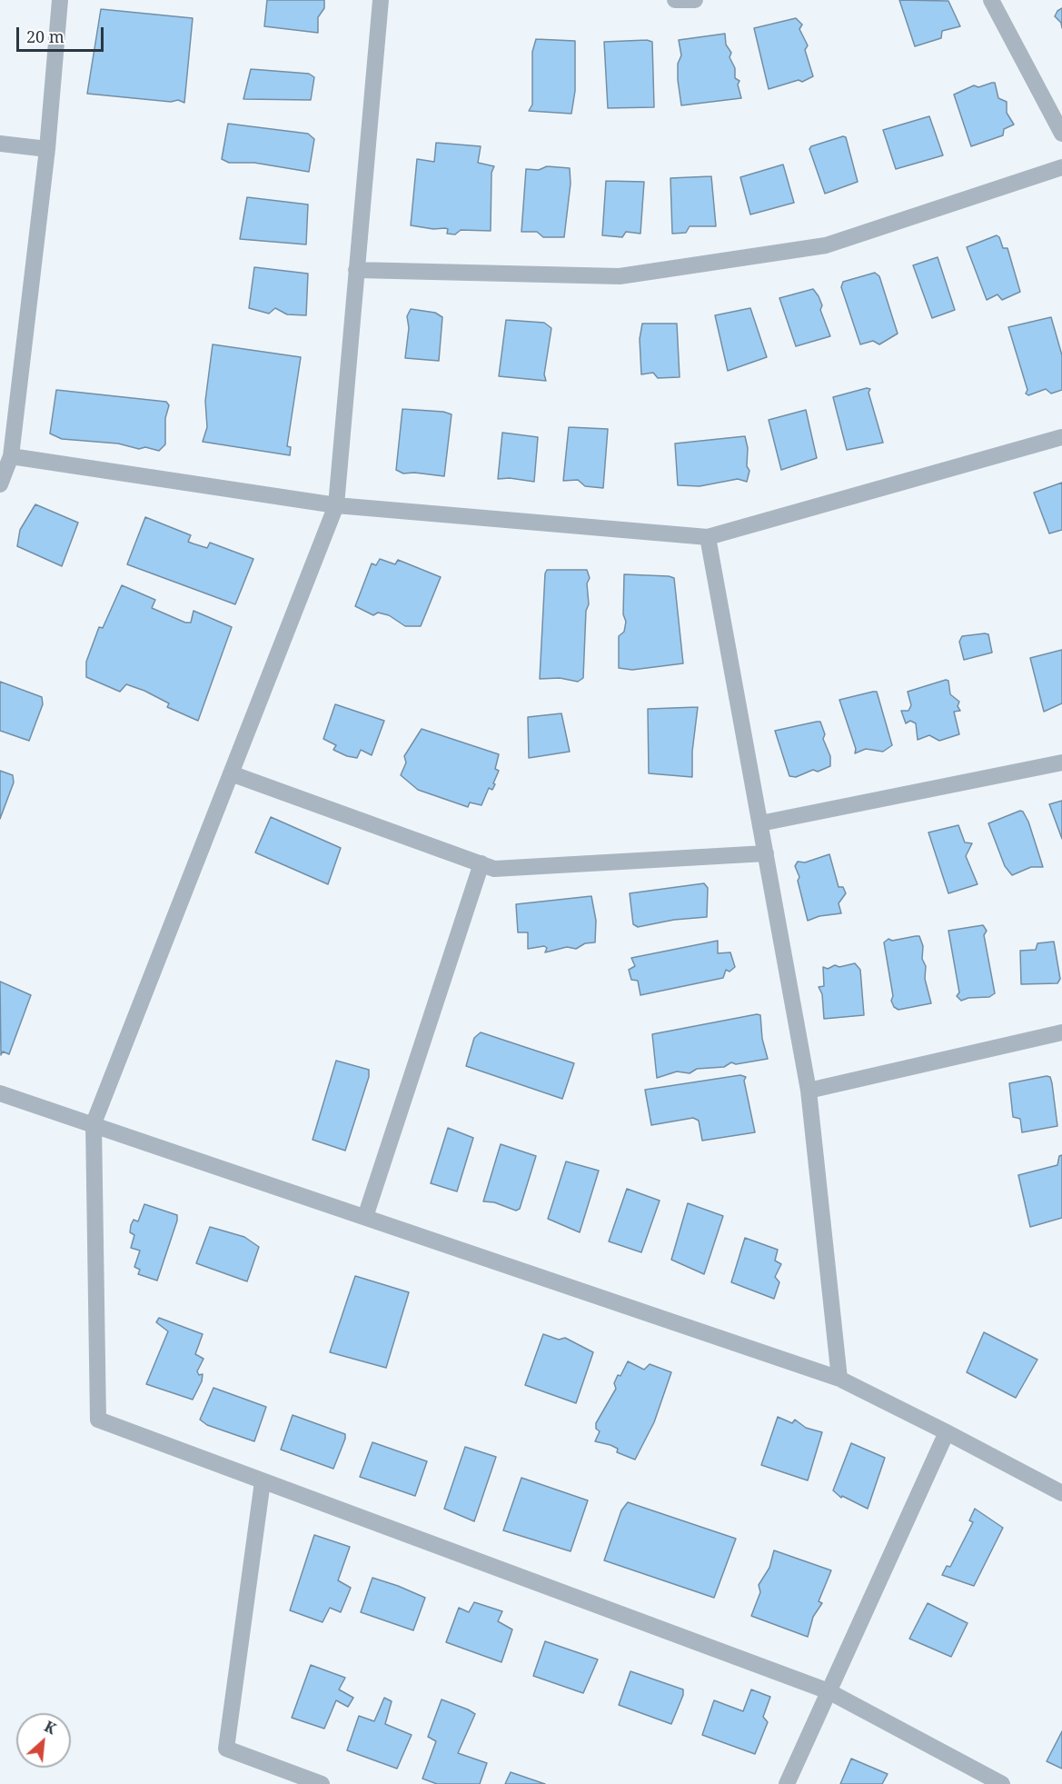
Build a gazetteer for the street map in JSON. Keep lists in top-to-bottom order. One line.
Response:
{"scale_bar":"20 m","north":"top right"}
